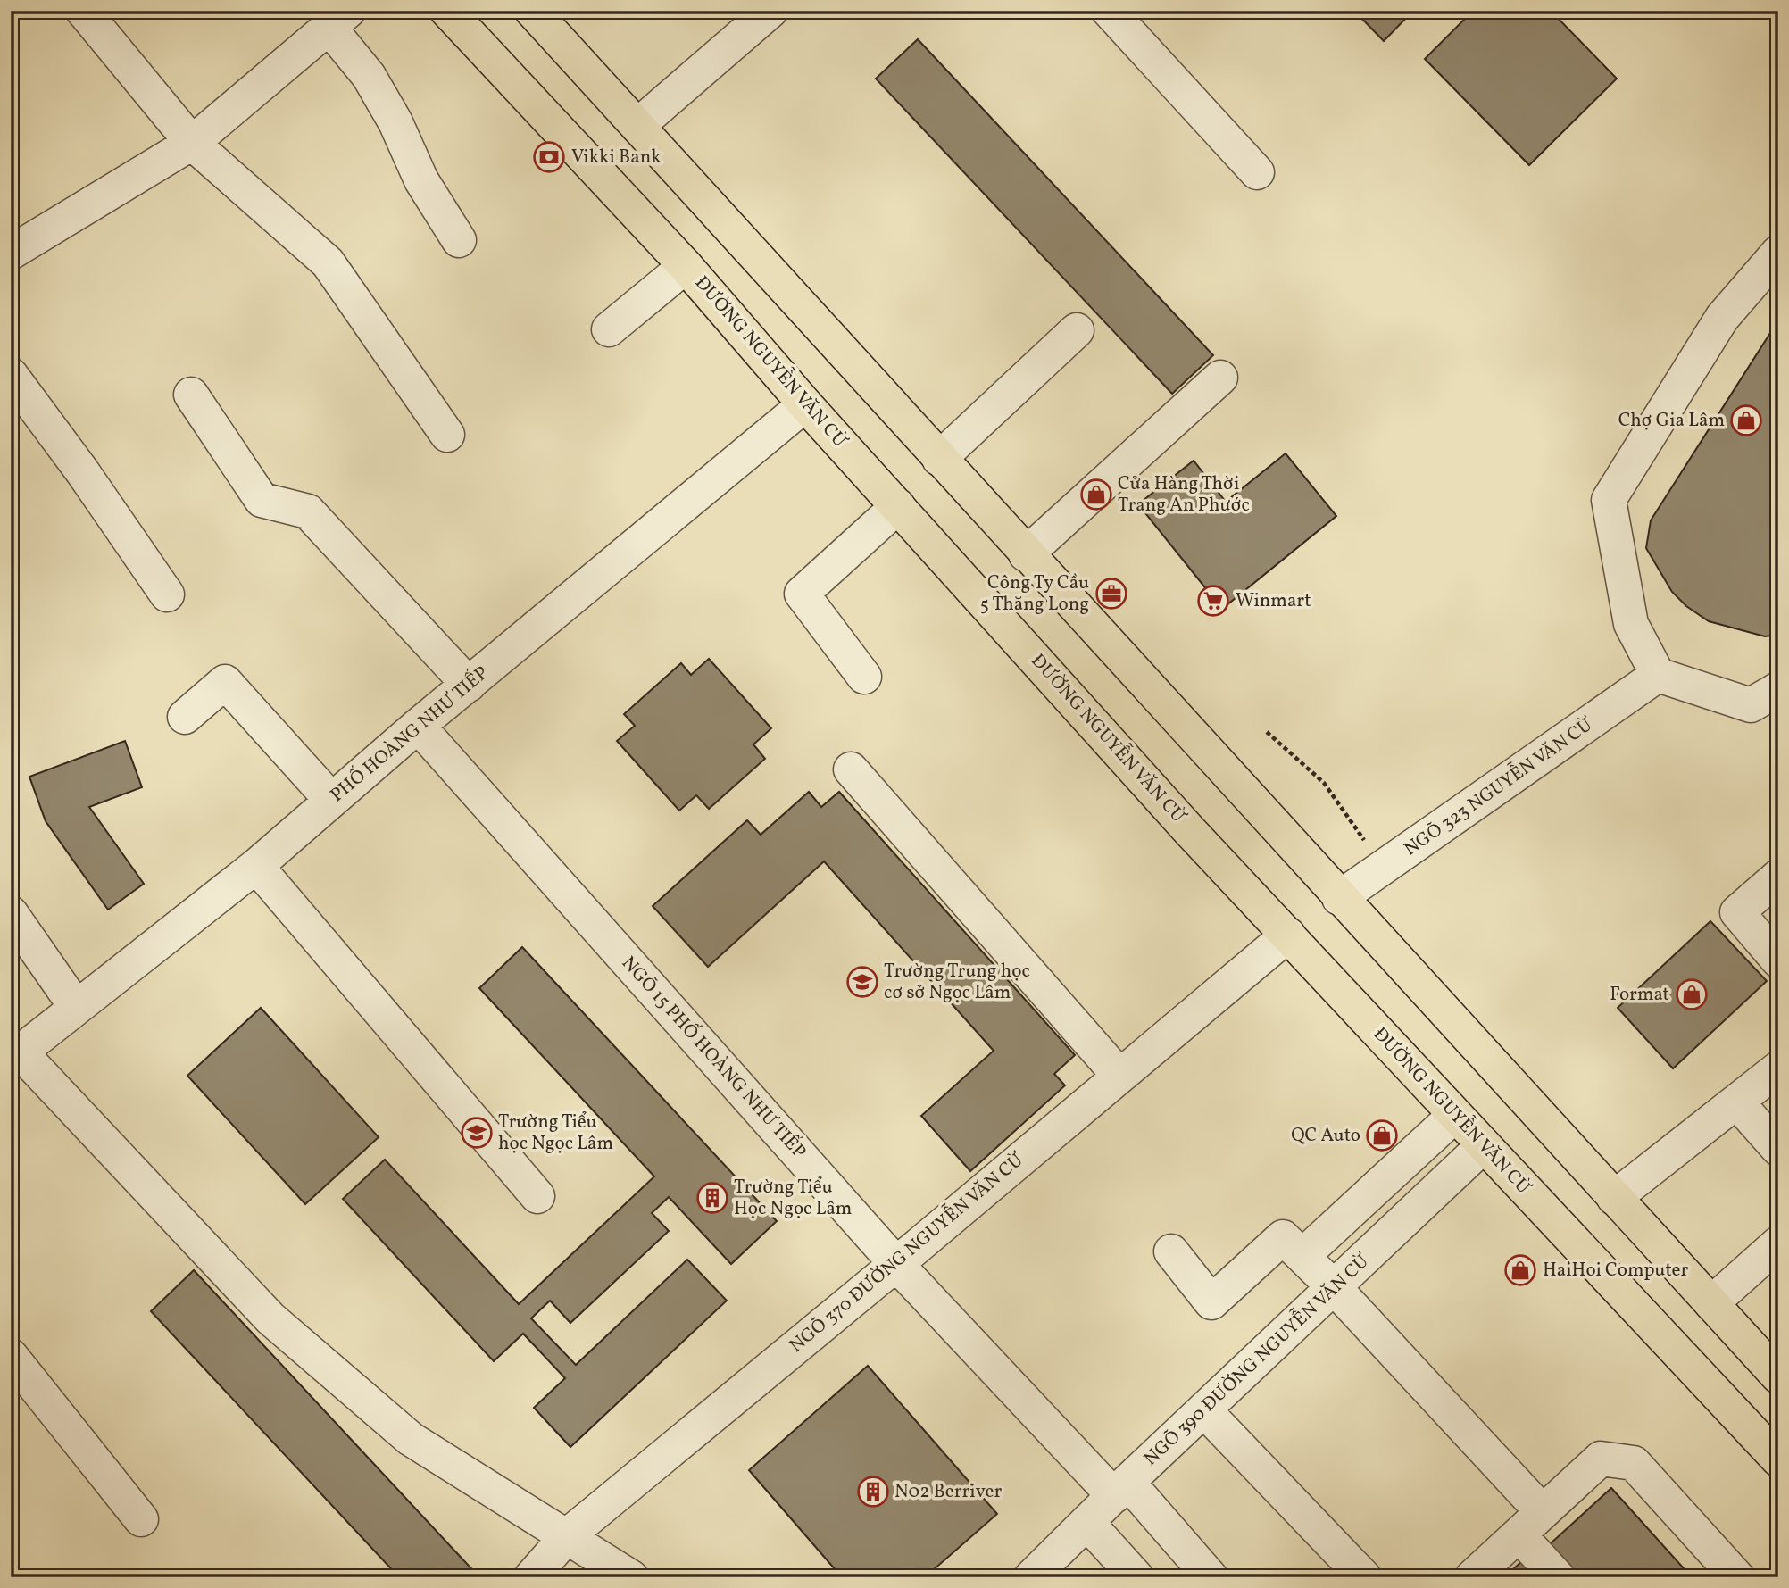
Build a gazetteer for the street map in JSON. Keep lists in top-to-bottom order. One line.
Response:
{"streets":{"main road":["ĐƯỜNG NGUYỄN VĂN CỪ"],"street":["PHỐ HOÀNG NHƯ TIẾP","NGÕ 323 NGUYỄN VĂN CỪ","NGÕ 15 PHỐ HOÀNG NHƯ TIẾP","NGÕ 370 ĐƯỜNG NGUYỄN VĂN CỪ","NGÕ 390 ĐƯỜNG NGUYỄN VĂN CỪ"]},"crossings":[["ĐƯỜNG NGUYỄN VĂN CỪ","PHỐ HOÀNG NHƯ TIẾP"],["ĐƯỜNG NGUYỄN VĂN CỪ","NGÕ 370 ĐƯỜNG NGUYỄN VĂN CỪ"],["ĐƯỜNG NGUYỄN VĂN CỪ","NGÕ 390 ĐƯỜNG NGUYỄN VĂN CỪ"],["PHỐ HOÀNG NHƯ TIẾP","NGÕ 15 PHỐ HOÀNG NHƯ TIẾP"],["NGÕ 15 PHỐ HOÀNG NHƯ TIẾP","NGÕ 370 ĐƯỜNG NGUYỄN VĂN CỪ"],["NGÕ 15 PHỐ HOÀNG NHƯ TIẾP","NGÕ 390 ĐƯỜNG NGUYỄN VĂN CỪ"]],"places":{"bank":["Vikki Bank"],"shop":["Chợ Gia Lâm","Cửa Hàng Thời Trang An Phước","Format","QC Auto","HaiHoi Computer"],"office":["Công Ty Cầu 5 Thăng Long"],"supermarket":["Winmart"],"school or university":["Trường Trung học cơ sở Ngọc Lâm","Trường Tiểu học Ngọc Lâm"],"building":["Trường Tiểu Học Ngọc Lâm","N02 Berriver"]}}
